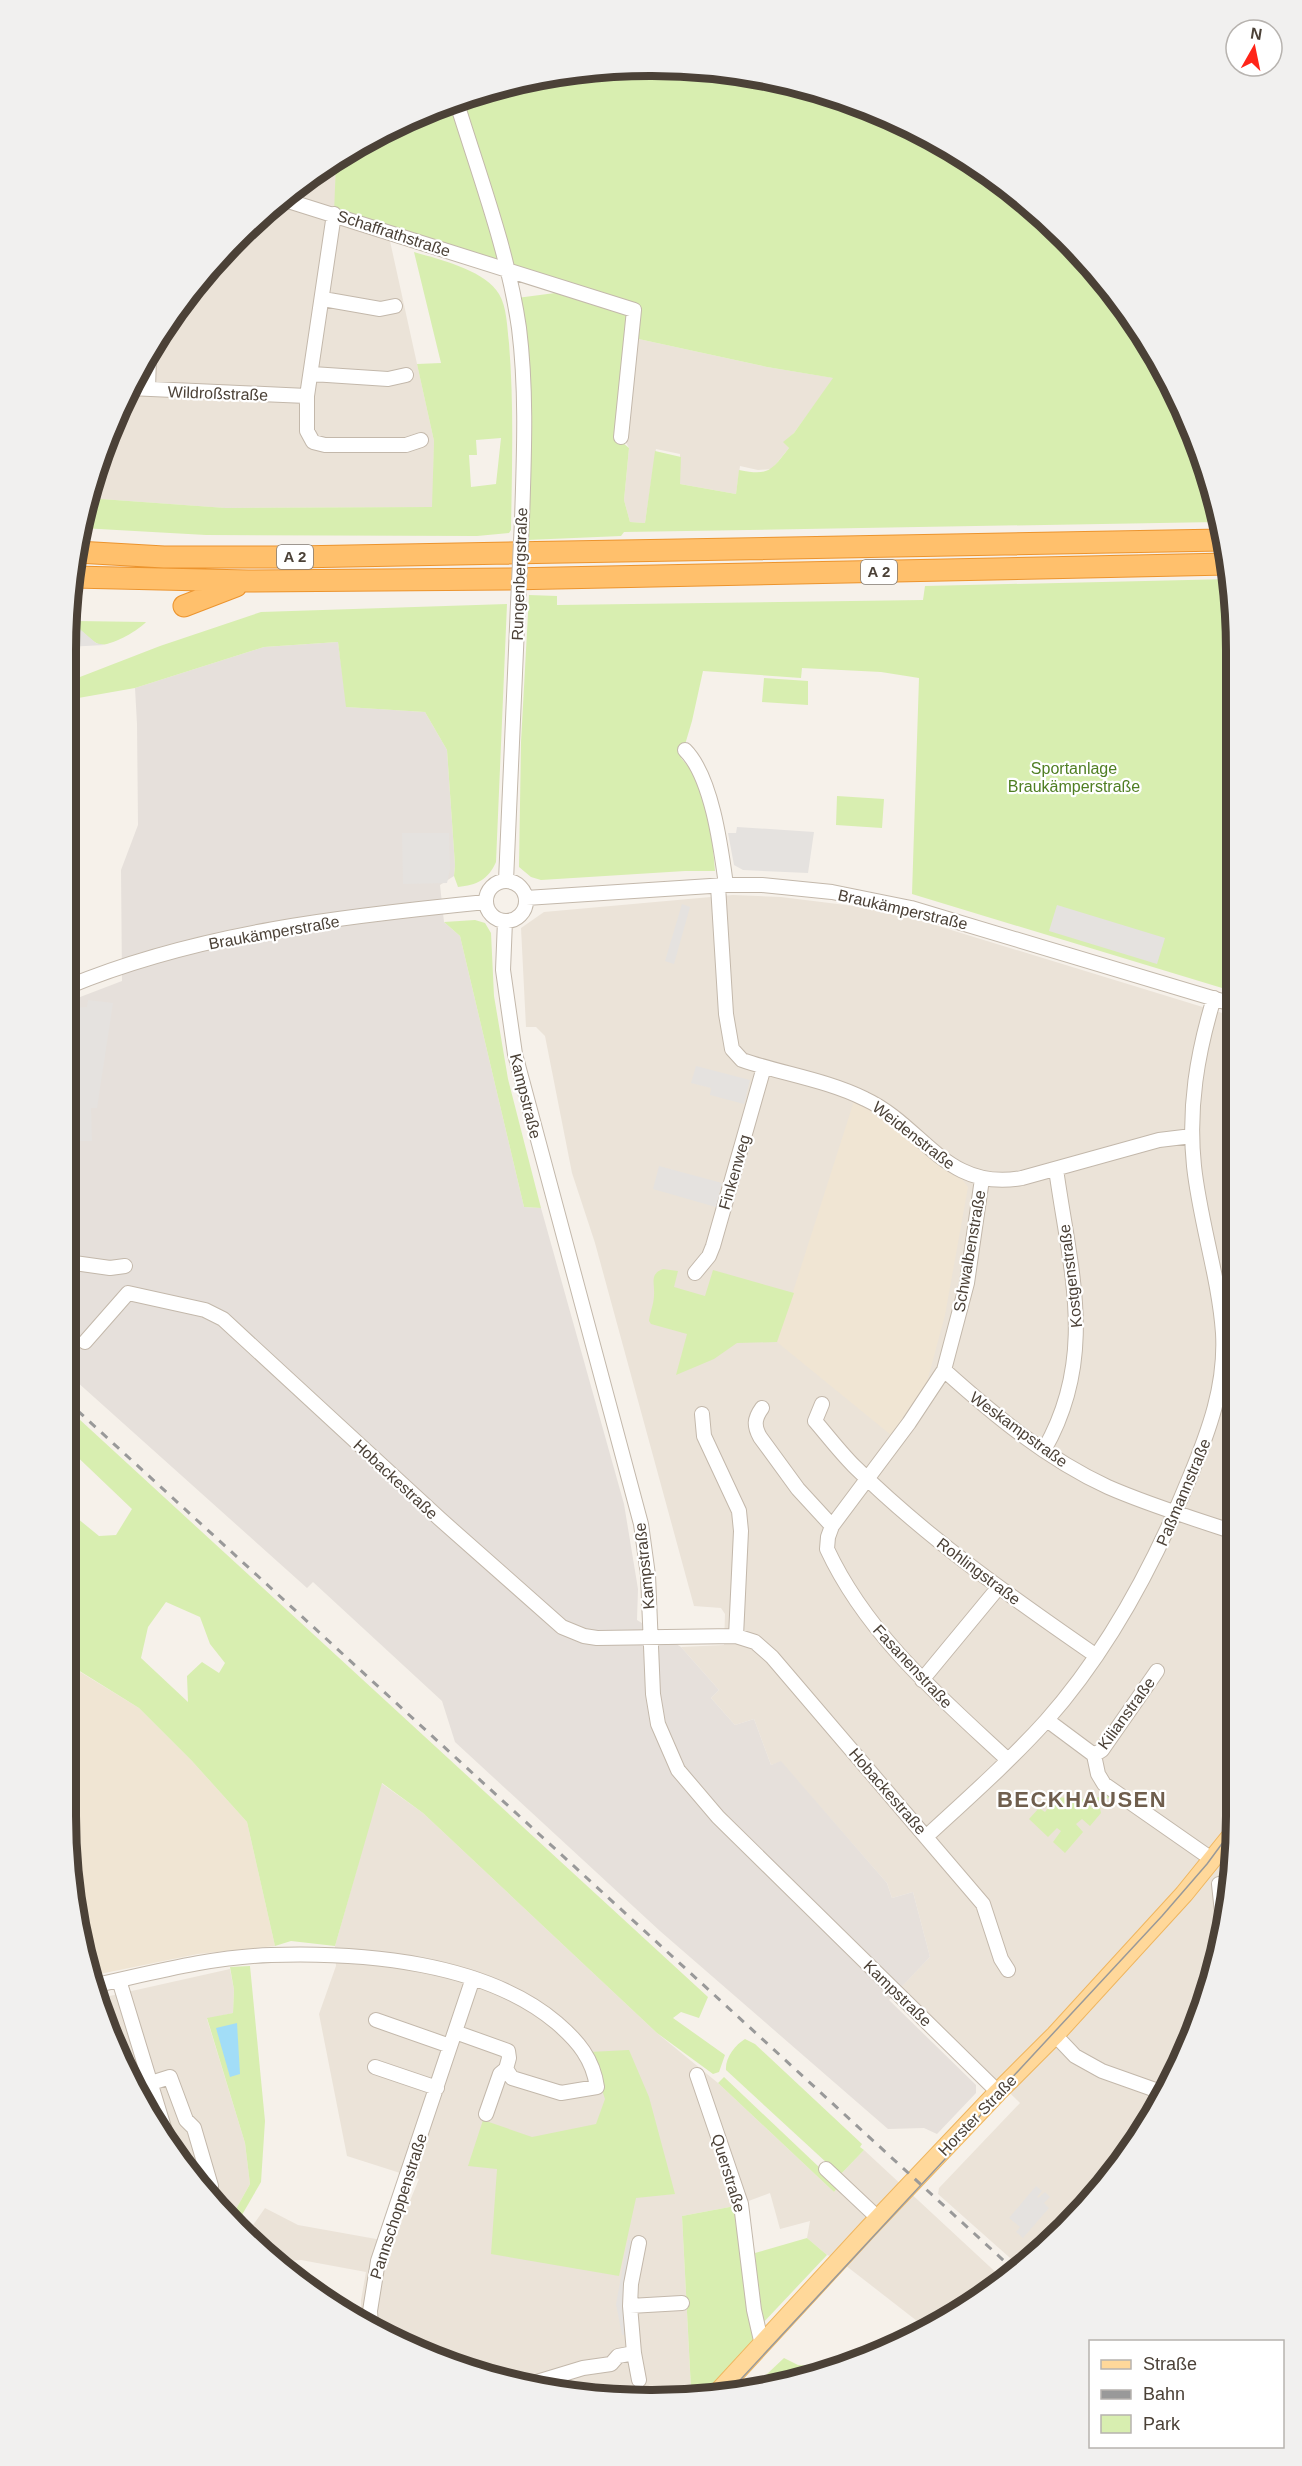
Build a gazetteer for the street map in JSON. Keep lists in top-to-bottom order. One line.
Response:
{"streets":{"highway":["A 2"],"main road":["Horster Straße"],"street":["Schaffrathstraße","Wildroßstraße","Rungenbergstraße","Braukämperstraße","Kampstraße","Weidenstraße","Finkenweg","Schwalbenstraße","Kostgenstraße","Weskampstraße","Hobackestraße","Paßmannstraße","Rohlingstraße","Fasanenstraße","Kilianstraße","Querstraße","Pannschoppenstraße"]},"crossings":[["Schaffrathstraße","Rungenbergstraße"],["Rungenbergstraße","Braukämperstraße"],["Rungenbergstraße","Kampstraße"],["Braukämperstraße","Kampstraße"],["Braukämperstraße","Weidenstraße"],["Braukämperstraße","Paßmannstraße"],["Kampstraße","Hobackestraße"],["Kampstraße","Horster Straße"],["Weidenstraße","Finkenweg"],["Weidenstraße","Schwalbenstraße"],["Weidenstraße","Kostgenstraße"],["Weidenstraße","Paßmannstraße"],["Schwalbenstraße","Weskampstraße"],["Schwalbenstraße","Rohlingstraße"],["Schwalbenstraße","Fasanenstraße"],["Kostgenstraße","Weskampstraße"],["Weskampstraße","Paßmannstraße"],["Hobackestraße","Paßmannstraße"],["Paßmannstraße","Rohlingstraße"],["Paßmannstraße","Fasanenstraße"],["Paßmannstraße","Kilianstraße"],["Kilianstraße","Horster Straße"],["Horster Straße","Querstraße"]],"districts":["BECKHAUSEN"],"parks":["Sportanlage Braukämperstraße"],"legend":["Straße","Bahn","Park"],"north":"top"}
